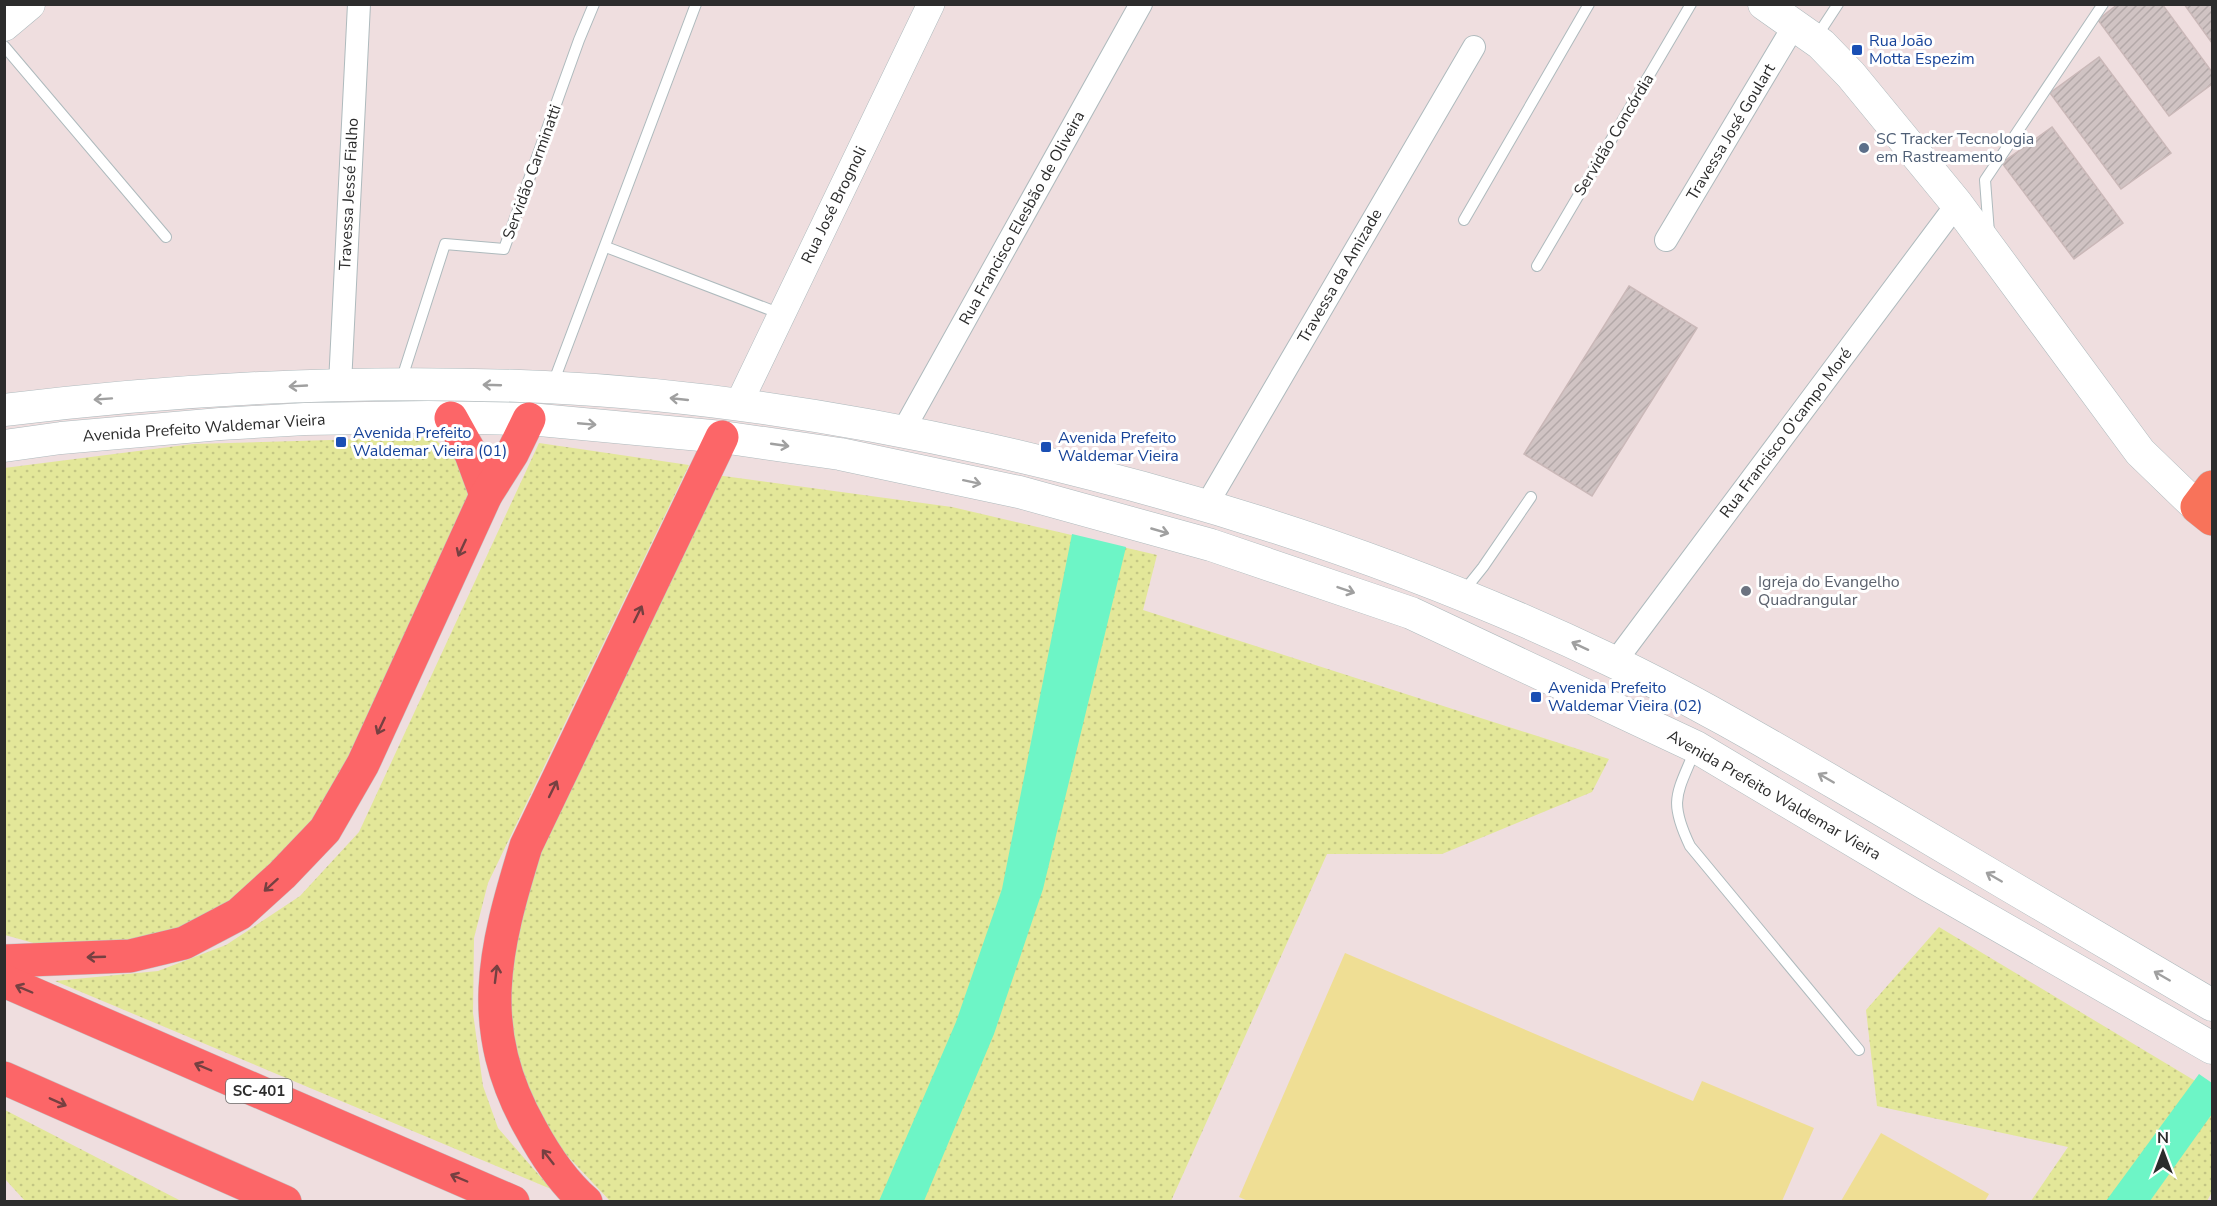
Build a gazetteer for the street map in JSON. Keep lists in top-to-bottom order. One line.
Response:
{"streets":{"highway":["SC-401"],"main road":["Avenida Prefeito Waldemar Vieira"],"street":["Travessa José Goulart","Travessa Jessé Fialho","Rua José Brognoli","Rua Francisco Elesbão de Oliveira","Travessa da Amizade","Rua Francisco O'campo Moré"],"lane":["Servidão Concórdia","Servidão Carminatti"]},"places":{"transit":["Rua João Motta Espezim","Avenida Prefeito Waldemar Vieira (01)","Avenida Prefeito Waldemar Vieira","Avenida Prefeito Waldemar Vieira (02)"],"other":["SC Tracker Tecnologia em Rastreamento","Igreja do Evangelho Quadrangular"]},"north":"top"}
